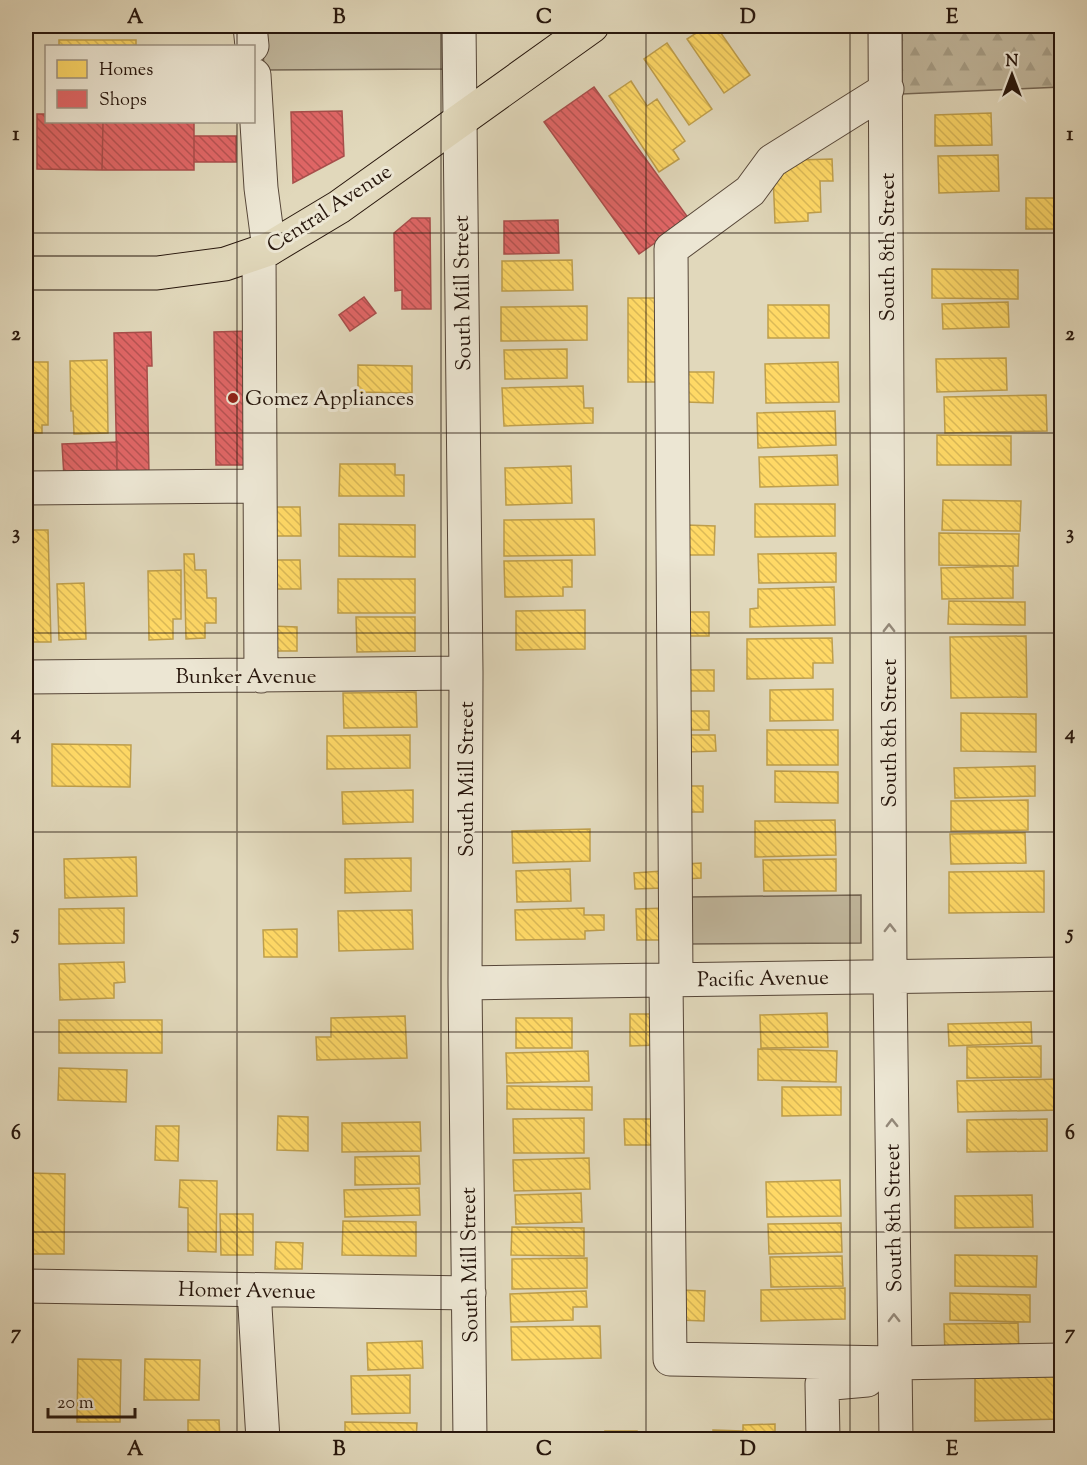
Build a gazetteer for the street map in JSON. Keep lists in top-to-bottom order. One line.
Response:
{"streets":{"main road":["Central Avenue"],"street":["South 8th Street","South Mill Street","Bunker Avenue","Pacific Avenue","Homer Avenue"]},"crossings":[["Central Avenue","South Mill Street"],["South 8th Street","Pacific Avenue"],["South Mill Street","Bunker Avenue"],["South Mill Street","Pacific Avenue"],["South Mill Street","Homer Avenue"]],"one_way":["South 8th Street"],"places":["Gomez Appliances"],"legend":["Homes","Shops"],"scale_bar":"20 m","north":"top","grid":{"columns":["A","B","C","D","E"],"rows":["1","2","3","4","5","6","7"]}}
